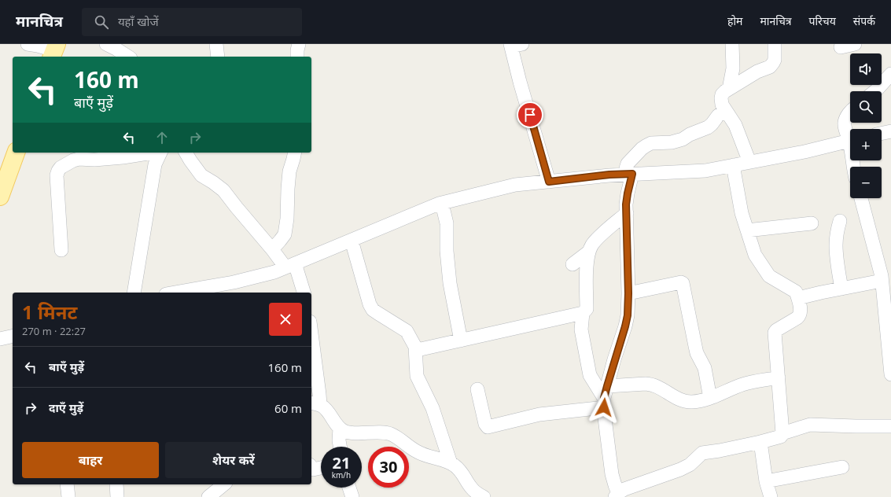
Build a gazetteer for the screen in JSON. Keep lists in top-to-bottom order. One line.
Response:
{"page":{"header":"मानचित्र","search":"यहाँ खोजें","nav":["होम","मानचित्र","परिचय","संपर्क"],"map_buttons":["+","−"],"turn":["160 m","बाएँ मुड़ें"],"heading":["1 मिनट","270 m · 22:27"],"list":[{"name":"बाएँ मुड़ें","value":"160 m"},{"name":"दाएँ मुड़ें","value":"60 m"}],"buttons":["बाहर","शेयर करें"],"speed":"21 km/h","limit":"30"}}
